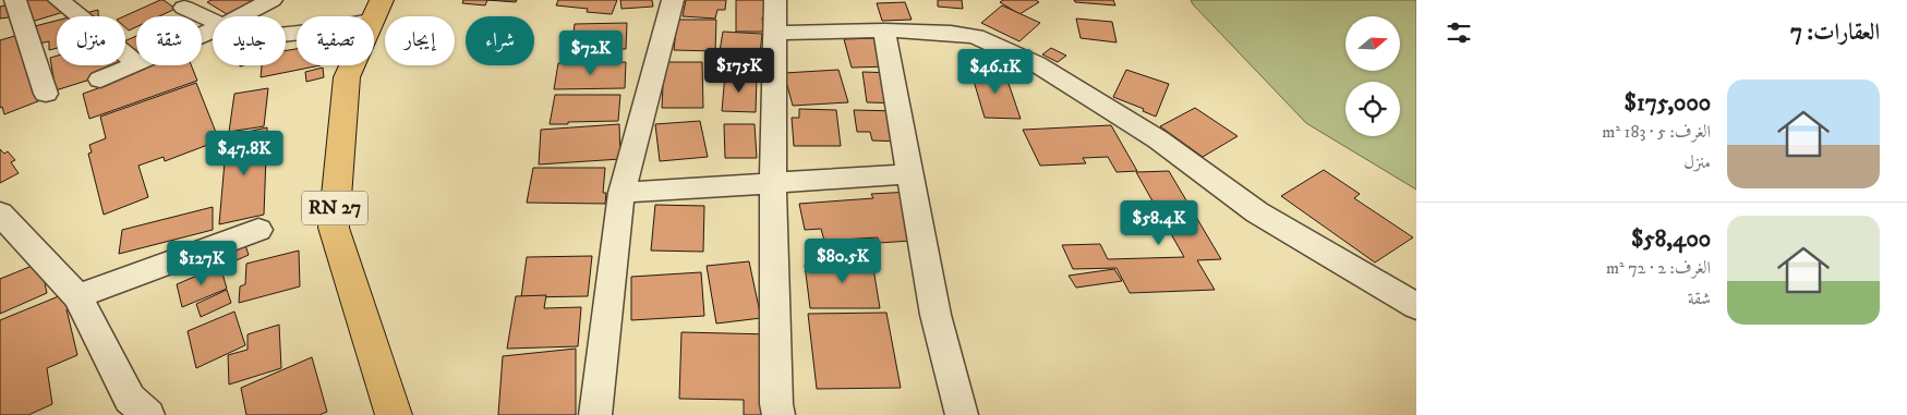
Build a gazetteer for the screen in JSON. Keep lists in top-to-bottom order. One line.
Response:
{"streets":{"main road":["RN 27"]},"north":"right","page":{"heading":"العقارات: 7","chip":["شراء","إيجار","تصفية","جديد","شقة","منزل"],"price":["$72K","$175K","$46.1K","$47.8K","$58.4K","$80.5K","$127K"],"list":[{"name":"$175,000","note":"الغرف: 5 · 183 m² · منزل"},{"name":"$58,400","note":"الغرف: 2 · 72 m² · شقة"}]}}
